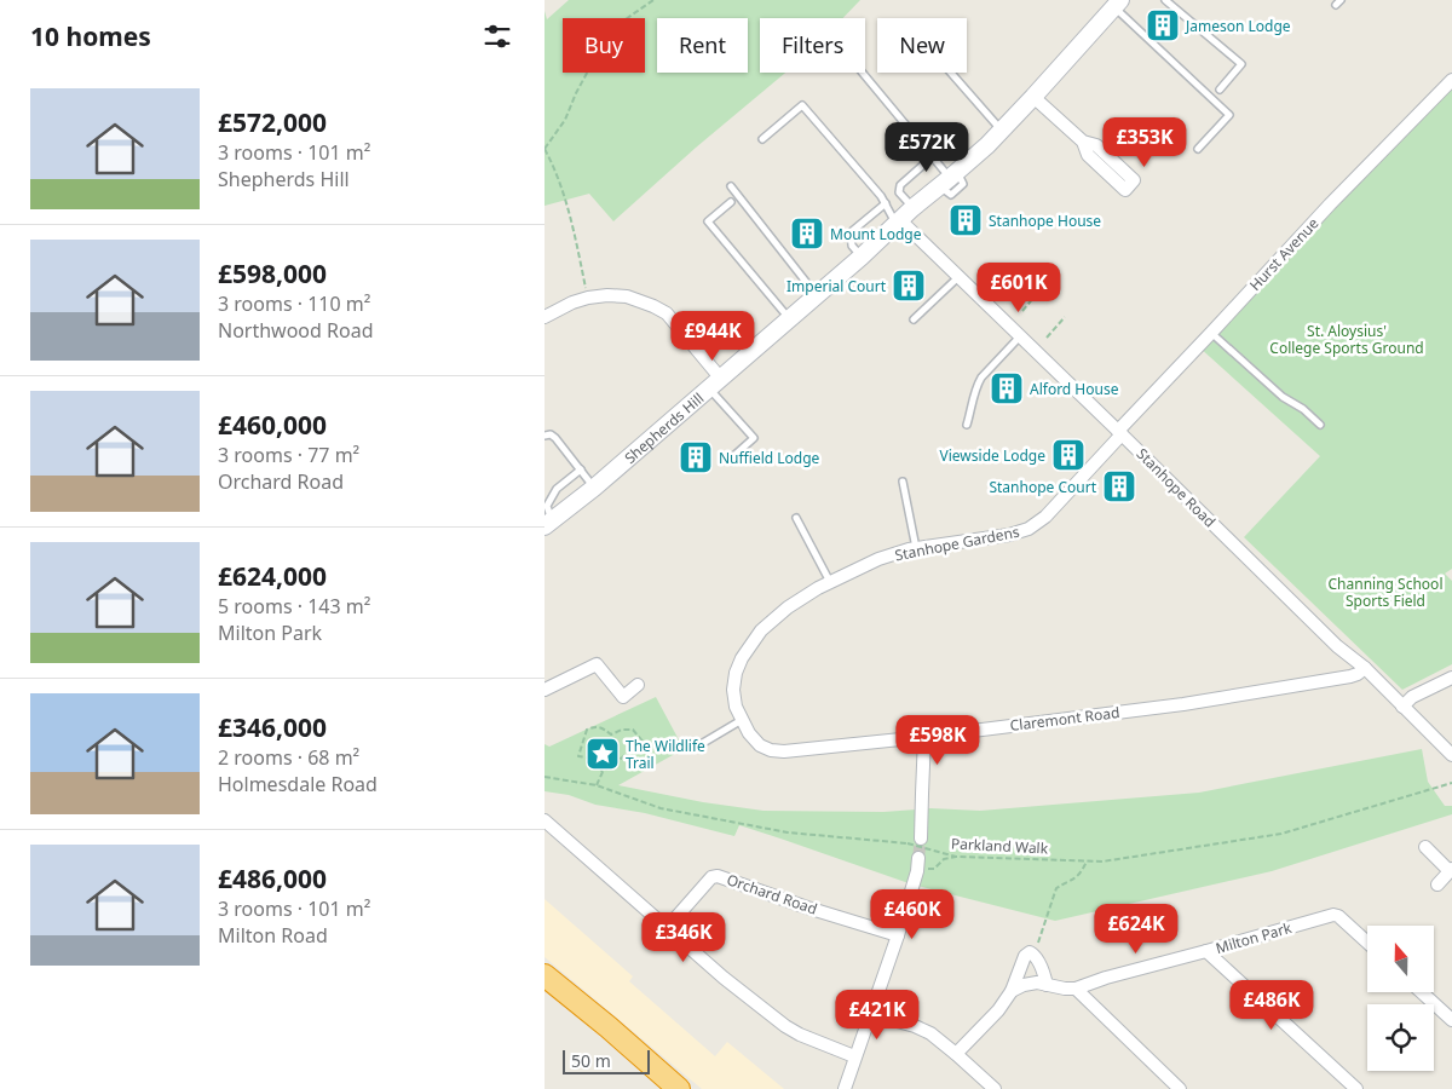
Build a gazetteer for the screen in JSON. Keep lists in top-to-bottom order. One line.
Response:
{"streets":{"street":["Hurst Avenue","Shepherds Hill","Stanhope Road","Stanhope Gardens","Claremont Road","Orchard Road","Milton Park"],"path":["Parkland Walk"]},"crossings":[["Hurst Avenue","Stanhope Road"],["Hurst Avenue","Stanhope Gardens"],["Shepherds Hill","Stanhope Road"],["Stanhope Road","Stanhope Gardens"],["Stanhope Road","Claremont Road"],["Stanhope Gardens","Claremont Road"]],"parks":["St. Aloysius' College Sports Ground","Channing School Sports Field"],"places":{"building":["Jameson Lodge","Stanhope House","Mount Lodge","Imperial Court","Alford House","Viewside Lodge","Nuffield Lodge","Stanhope Court"],"place":["The Wildlife Trail"]},"scale_bar":"50 m","north":"top","page":{"heading":"10 homes","chip":["Buy","Rent","Filters","New"],"list":[{"name":"£572,000","note":"3 rooms · 101 m² · Shepherds Hill"},{"name":"£598,000","note":"3 rooms · 110 m² · Northwood Road"},{"name":"£460,000","note":"3 rooms · 77 m² · Orchard Road"},{"name":"£624,000","note":"5 rooms · 143 m² · Milton Park"},{"name":"£346,000","note":"2 rooms · 68 m² · Holmesdale Road"},{"name":"£486,000","note":"3 rooms · 101 m² · Milton Road"}],"price":["£353K","£572K","£601K","£944K","£598K","£460K","£624K","£346K","£486K","£421K"],"scale":"50 m"}}
